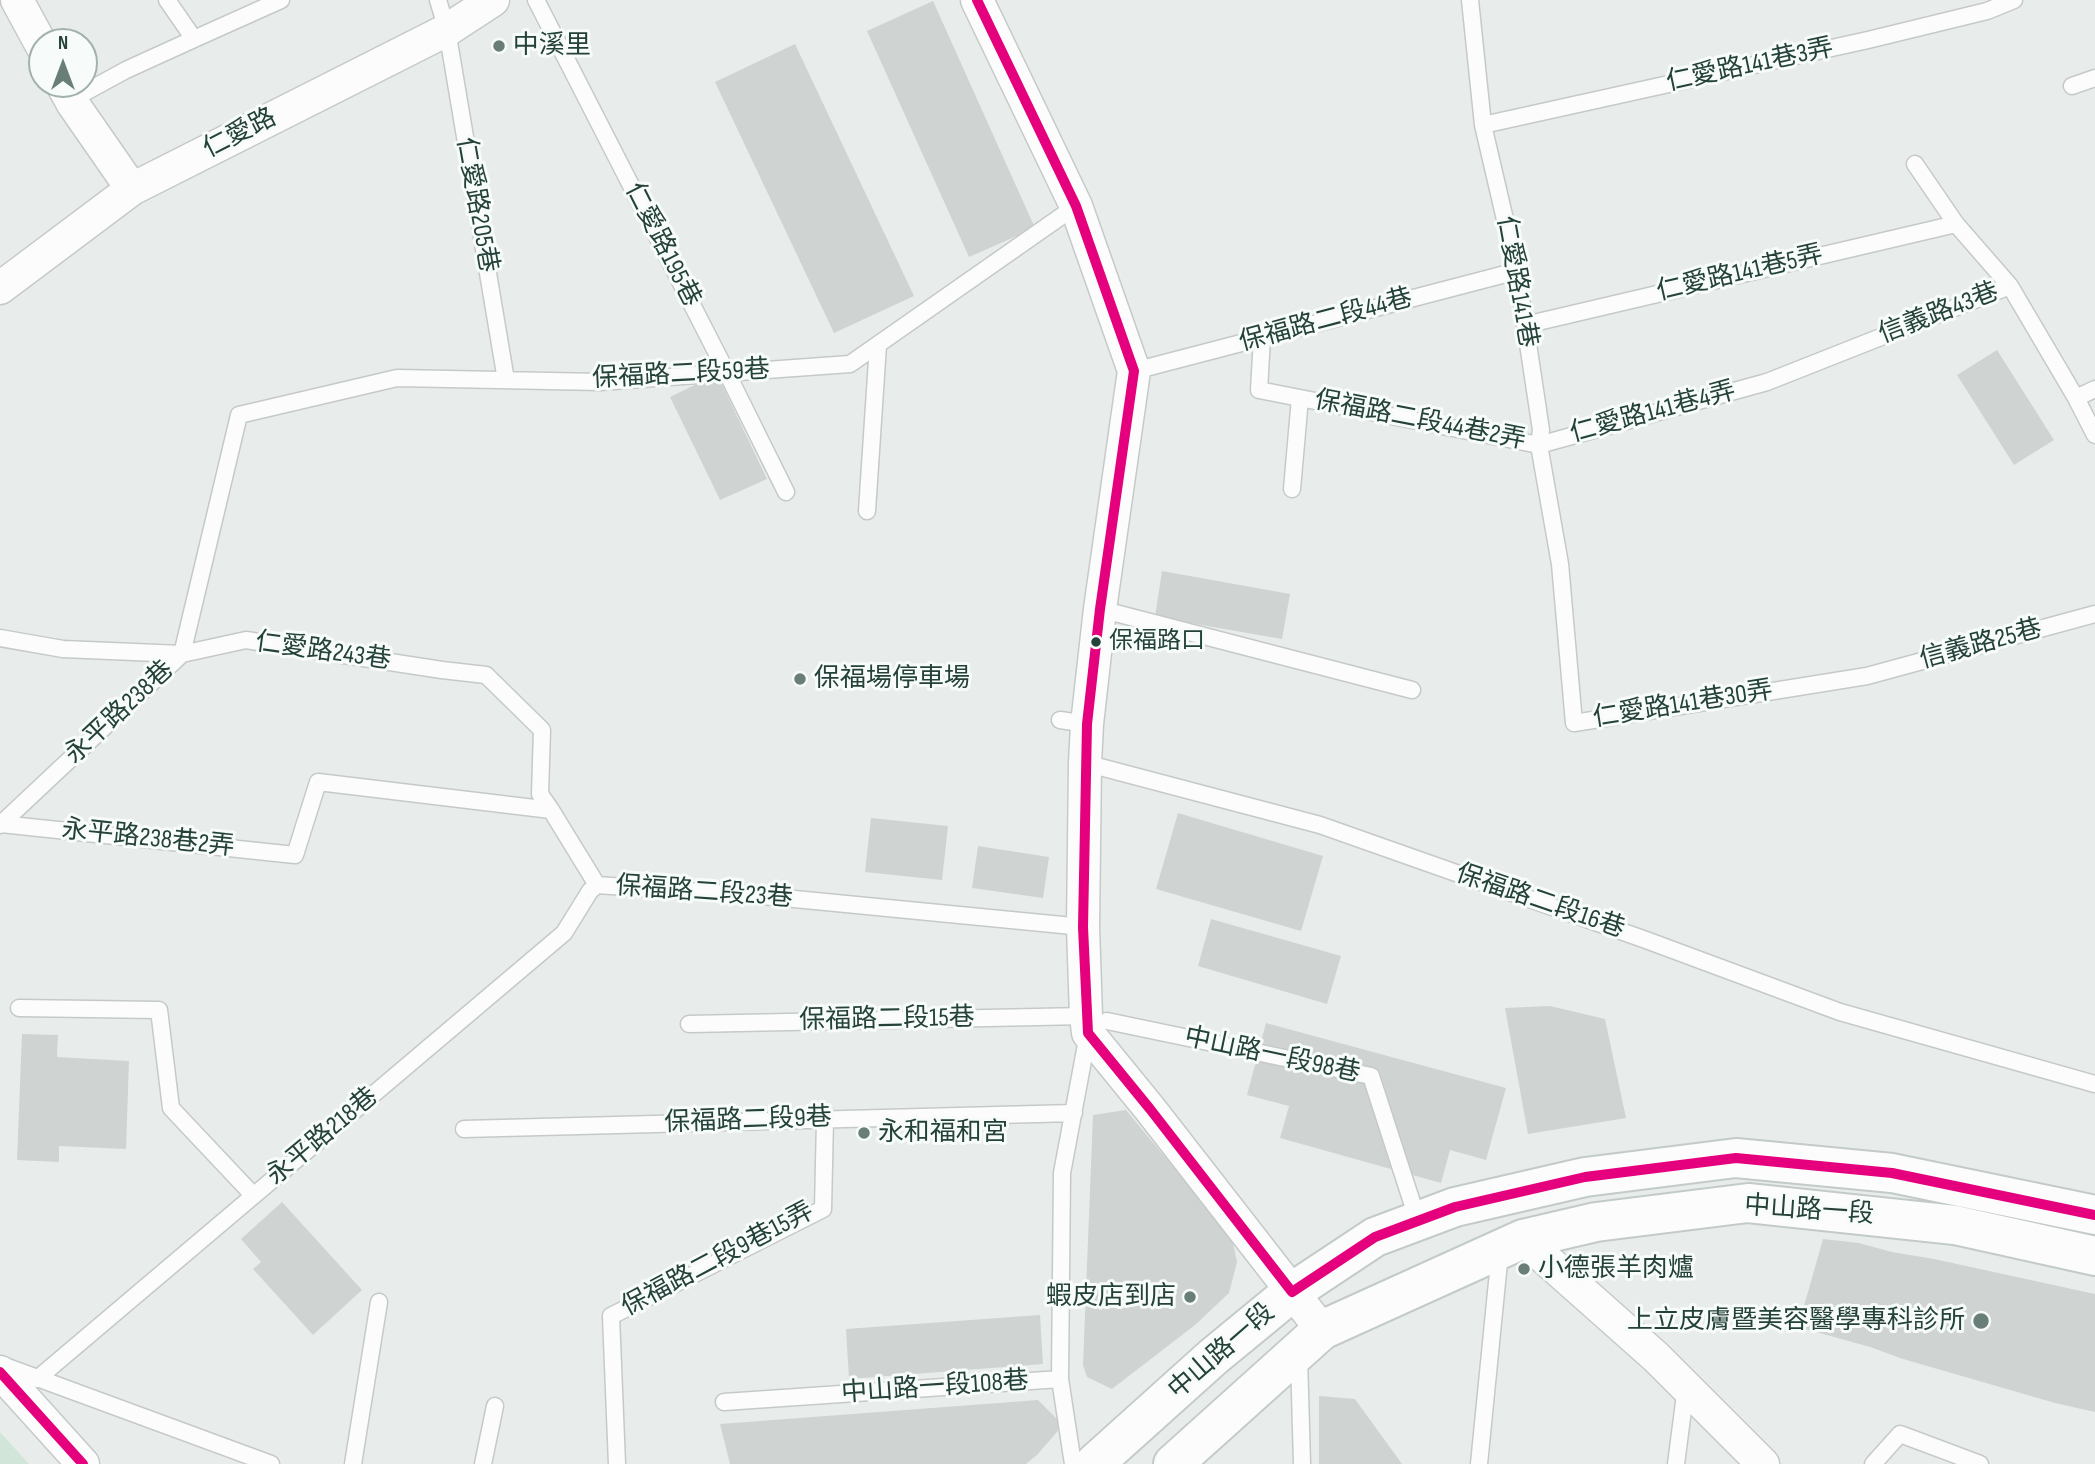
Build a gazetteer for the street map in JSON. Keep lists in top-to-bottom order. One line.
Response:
{"streets":{"street":["仁愛路","中山路一段"],"lane":["仁愛路141巷3弄","仁愛路205巷","仁愛路195巷","仁愛路141巷5弄","仁愛路141巷","信義路43巷","保福路二段44巷","保福路二段59巷","仁愛路141巷4弄","保福路二段44巷2弄","信義路25巷","仁愛路243巷","仁愛路141巷30弄","永平路238巷","永平路238巷2弄","保福路二段23巷","保福路二段16巷","保福路二段15巷","中山路一段98巷","保福路二段9巷","永平路218巷","保福路二段9巷15弄","中山路一段108巷"]},"crossings":[["仁愛路141巷3弄","仁愛路141巷"],["仁愛路","仁愛路205巷"],["仁愛路205巷","保福路二段59巷"],["仁愛路195巷","保福路二段59巷"],["仁愛路141巷5弄","仁愛路141巷"],["仁愛路141巷","保福路二段44巷"],["仁愛路141巷","仁愛路141巷4弄"],["仁愛路141巷","保福路二段44巷2弄"],["仁愛路141巷","仁愛路141巷30弄"],["信義路43巷","仁愛路141巷4弄"],["保福路二段44巷","保福路二段44巷2弄"],["保福路二段59巷","永平路238巷"],["仁愛路141巷4弄","保福路二段44巷2弄"],["信義路25巷","仁愛路141巷30弄"],["仁愛路243巷","永平路238巷"],["仁愛路243巷","永平路238巷2弄"],["仁愛路243巷","保福路二段23巷"],["永平路238巷","永平路238巷2弄"],["永平路238巷2弄","保福路二段23巷"],["保福路二段23巷","永平路218巷"],["保福路二段15巷","中山路一段98巷"],["中山路一段98巷","中山路一段"],["保福路二段9巷","保福路二段9巷15弄"]],"places":["中溪里","保福路口","保福場停車場","永和福和宮","小德張羊肉爐","蝦皮店到店","上立皮膚暨美容醫學專科診所"],"north":"top"}
